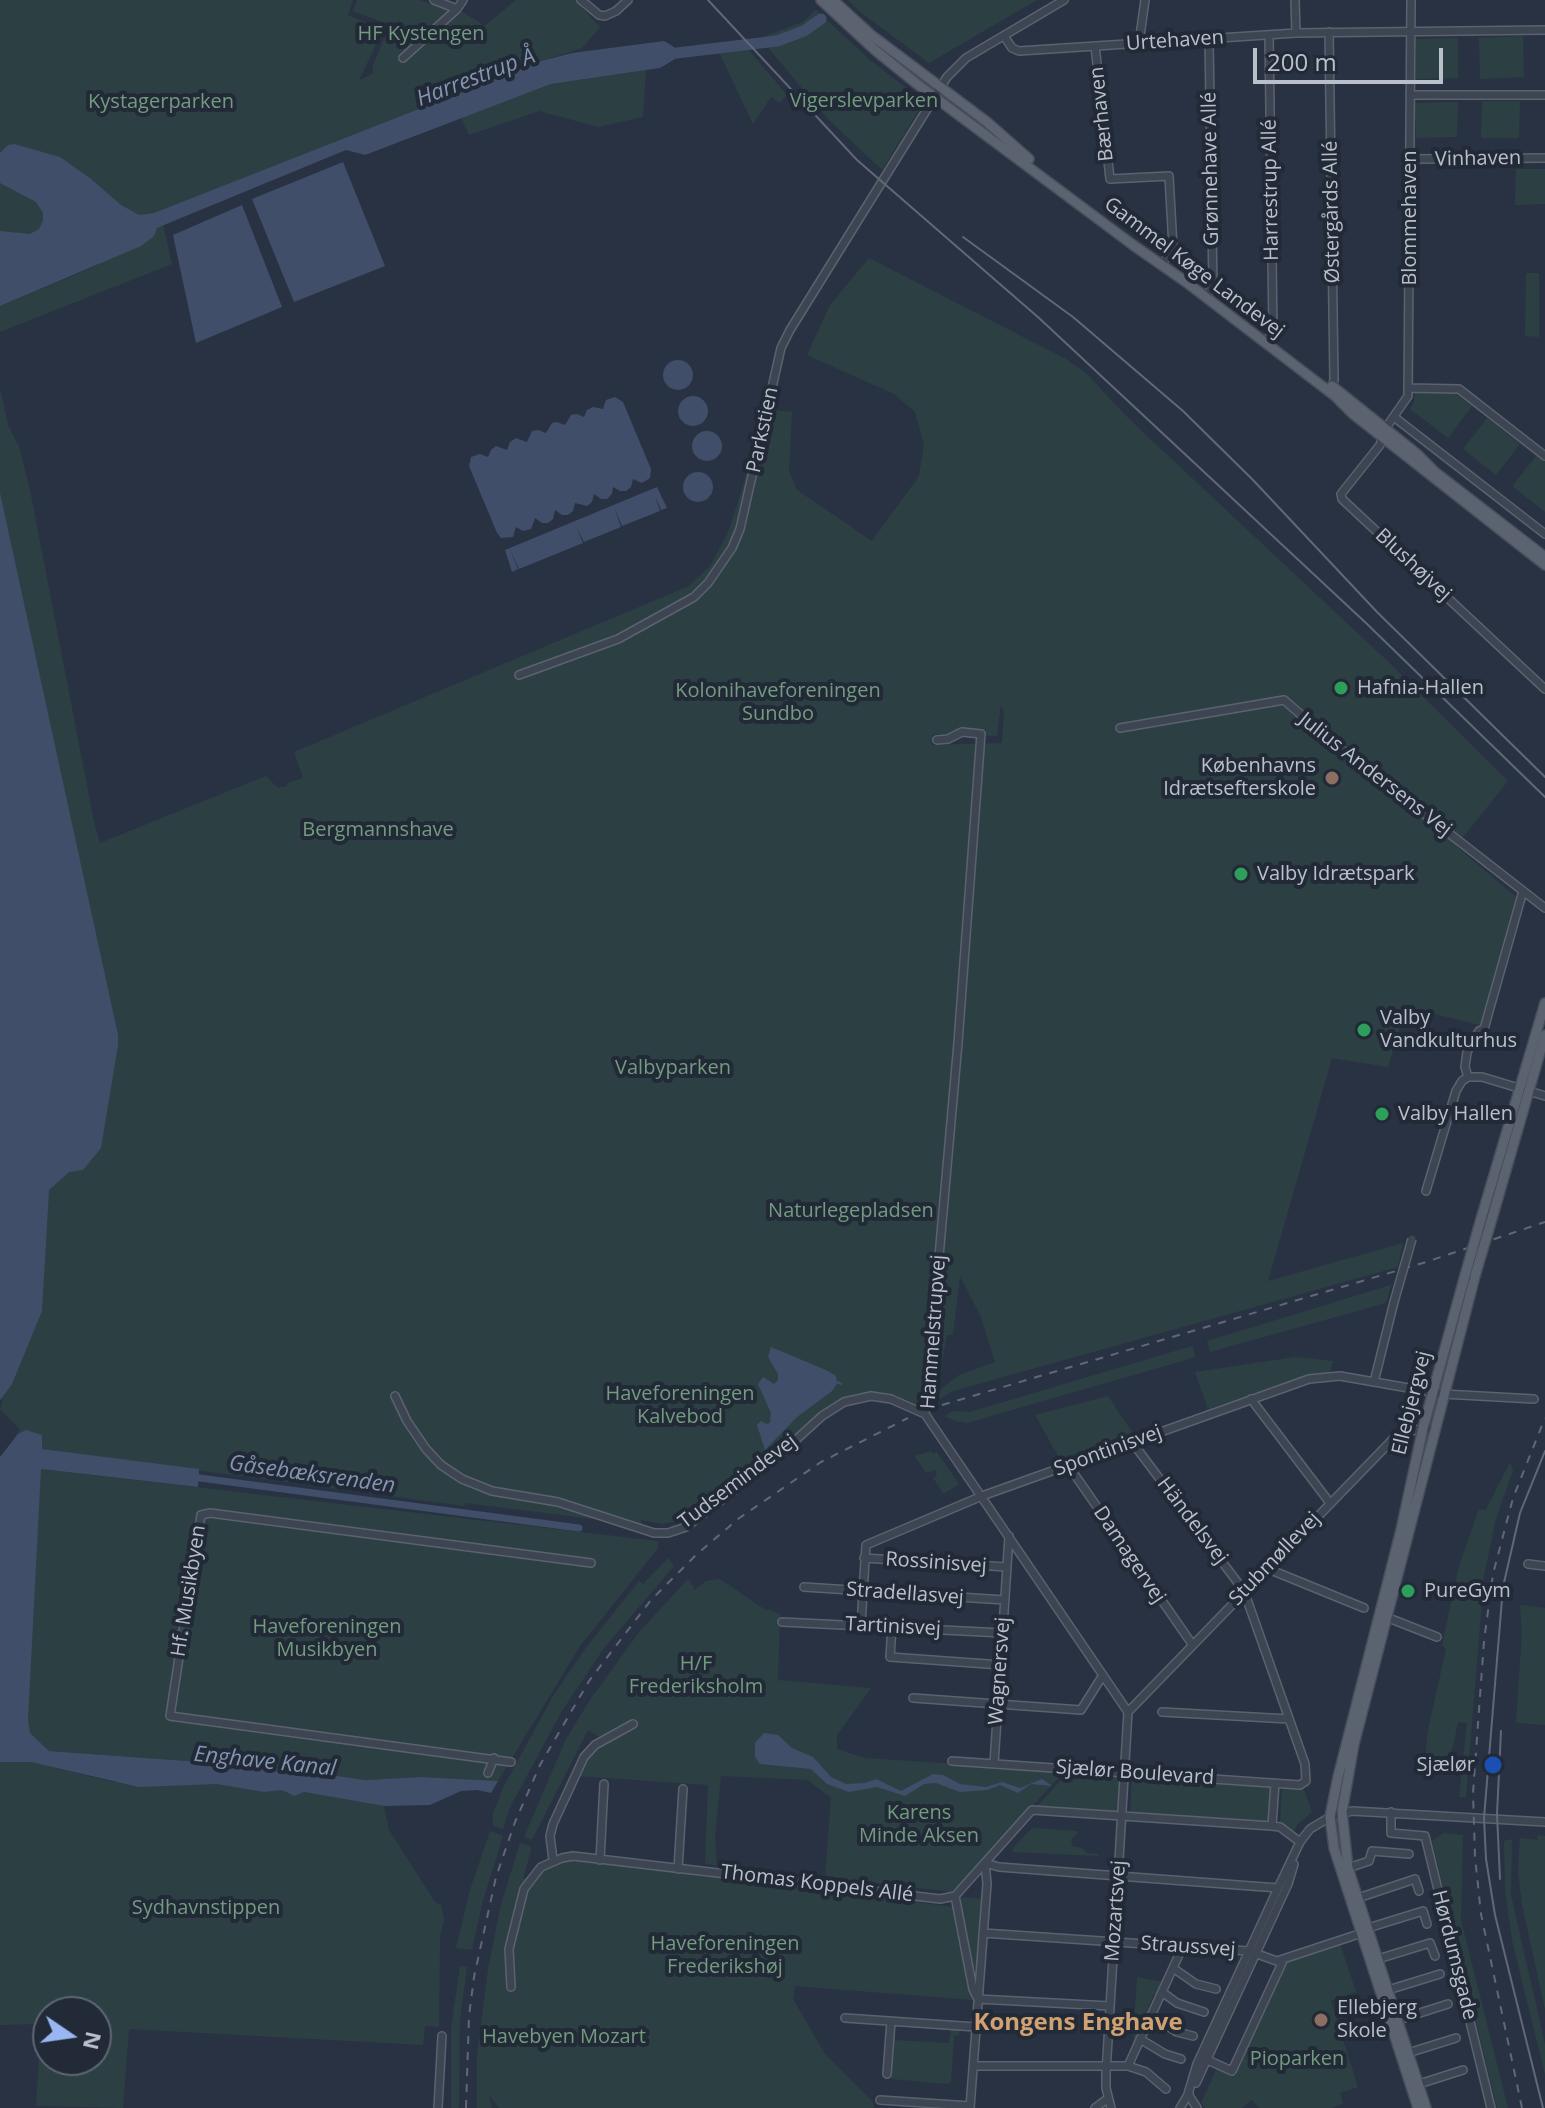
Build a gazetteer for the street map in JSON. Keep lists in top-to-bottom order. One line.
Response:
{"streets":{"main road":["Gammel Køge Landevej","Ellebjergvej"],"street":["Urtehaven","Bærhaven","Vinhaven","Grønnehave Allé","Harrestrup Allé","Østergårds Allé","Blommehaven","Parkstien","Blushøjvej","Julius Andersens Vej","Hammelstrupvej","Spontinisvej","Tudsemindevej","Händelsvej","Damagervej","Stubmøllevej","Rossinisvej","Hf. Musikbyen","Stradellasvej","Tartinisvej","Wagnersvej","Sjælør Boulevard","Thomas Koppels Allé","Mozartsvej","Straussvej","Hørdumsgade"]},"crossings":[["Urtehaven","Bærhaven"],["Urtehaven","Grønnehave Allé"],["Urtehaven","Harrestrup Allé"],["Urtehaven","Østergårds Allé"],["Urtehaven","Blommehaven"],["Urtehaven","Parkstien"],["Bærhaven","Gammel Køge Landevej"],["Vinhaven","Blommehaven"],["Grønnehave Allé","Gammel Køge Landevej"],["Harrestrup Allé","Gammel Køge Landevej"],["Østergårds Allé","Gammel Køge Landevej"],["Blommehaven","Gammel Køge Landevej"],["Blommehaven","Blushøjvej"],["Gammel Køge Landevej","Parkstien"],["Gammel Køge Landevej","Blushøjvej"],["Hammelstrupvej","Spontinisvej"],["Hammelstrupvej","Tudsemindevej"],["Hammelstrupvej","Stubmøllevej"],["Hammelstrupvej","Wagnersvej"],["Hammelstrupvej","Mozartsvej"],["Ellebjergvej","Spontinisvej"],["Ellebjergvej","Stubmøllevej"],["Spontinisvej","Händelsvej"],["Spontinisvej","Damagervej"],["Spontinisvej","Rossinisvej"],["Händelsvej","Stubmøllevej"],["Händelsvej","Sjælør Boulevard"],["Damagervej","Stubmøllevej"],["Stubmøllevej","Mozartsvej"],["Rossinisvej","Wagnersvej"],["Stradellasvej","Wagnersvej"],["Tartinisvej","Wagnersvej"],["Wagnersvej","Sjælør Boulevard"],["Sjælør Boulevard","Mozartsvej"],["Mozartsvej","Straussvej"]],"districts":["Kongens Enghave"],"water":["Harrestrup Å","Gåsebæksrenden","Enghave Kanal"],"parks":["HF Kystengen","Vigerslevparken","Kystagerparken","Kolonihaveforeningen Sundbo","Bergmannshave","Valbyparken","Naturlegepladsen","Haveforeningen Kalvebod","Haveforeningen Musikbyen","H/F Frederiksholm","Karens Minde Aksen","Sydhavnstippen","Haveforeningen Frederikshøj","Havebyen Mozart","Pioparken"],"places":["Hafnia-Hallen","Københavns Idrætsefterskole","Valby Idrætspark","Valby Vandkulturhus","Valby Hallen","PureGym","Sjælør","Ellebjerg Skole"],"scale_bar":"200 m","north":"right"}
